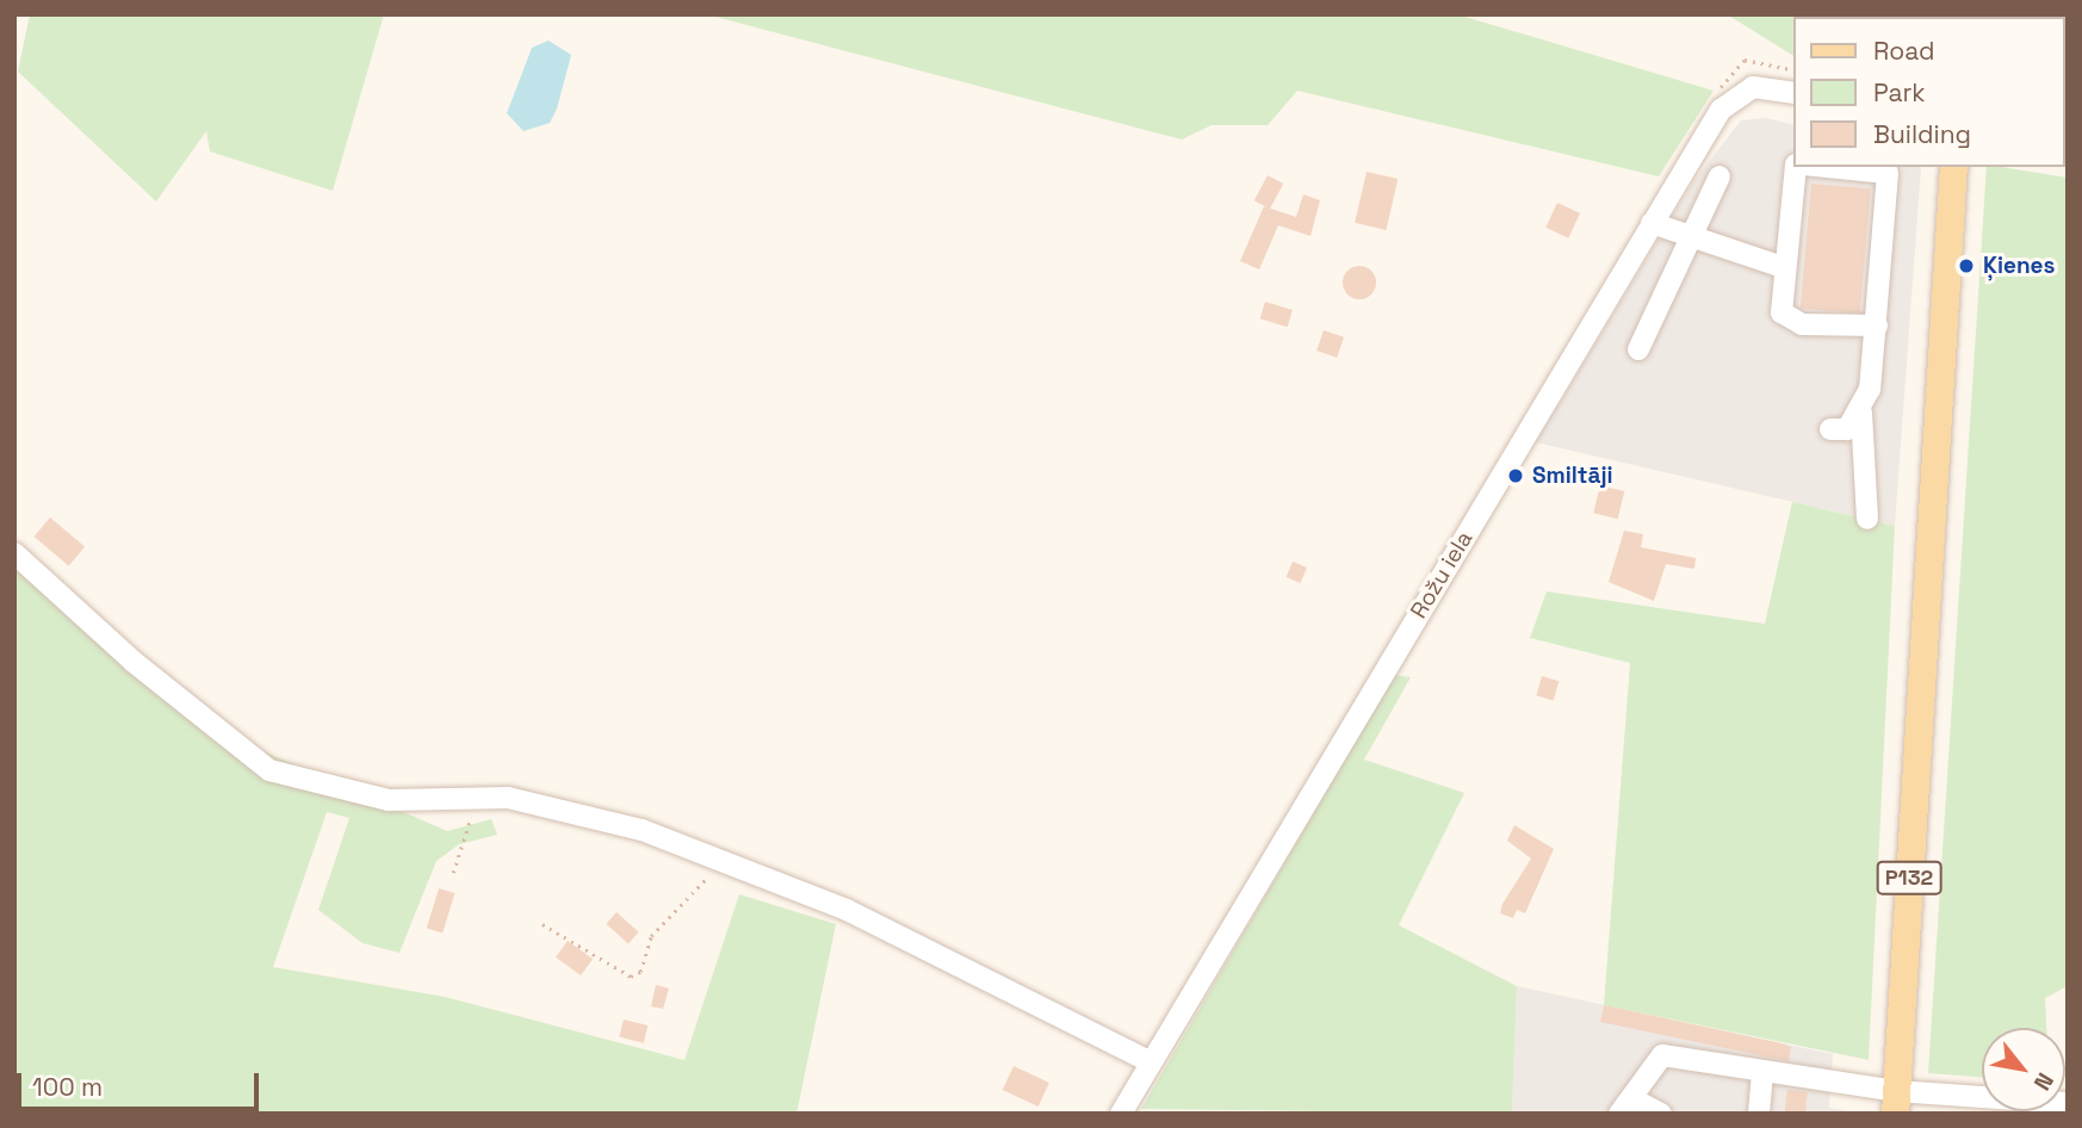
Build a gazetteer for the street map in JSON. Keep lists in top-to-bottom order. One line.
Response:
{"streets":{"main road":["P132"],"street":["Rožu iela"]},"places":["Ķienes","Smiltāji"],"legend":["Road","Park","Building"],"scale_bar":"100 m","north":"bottom right"}
